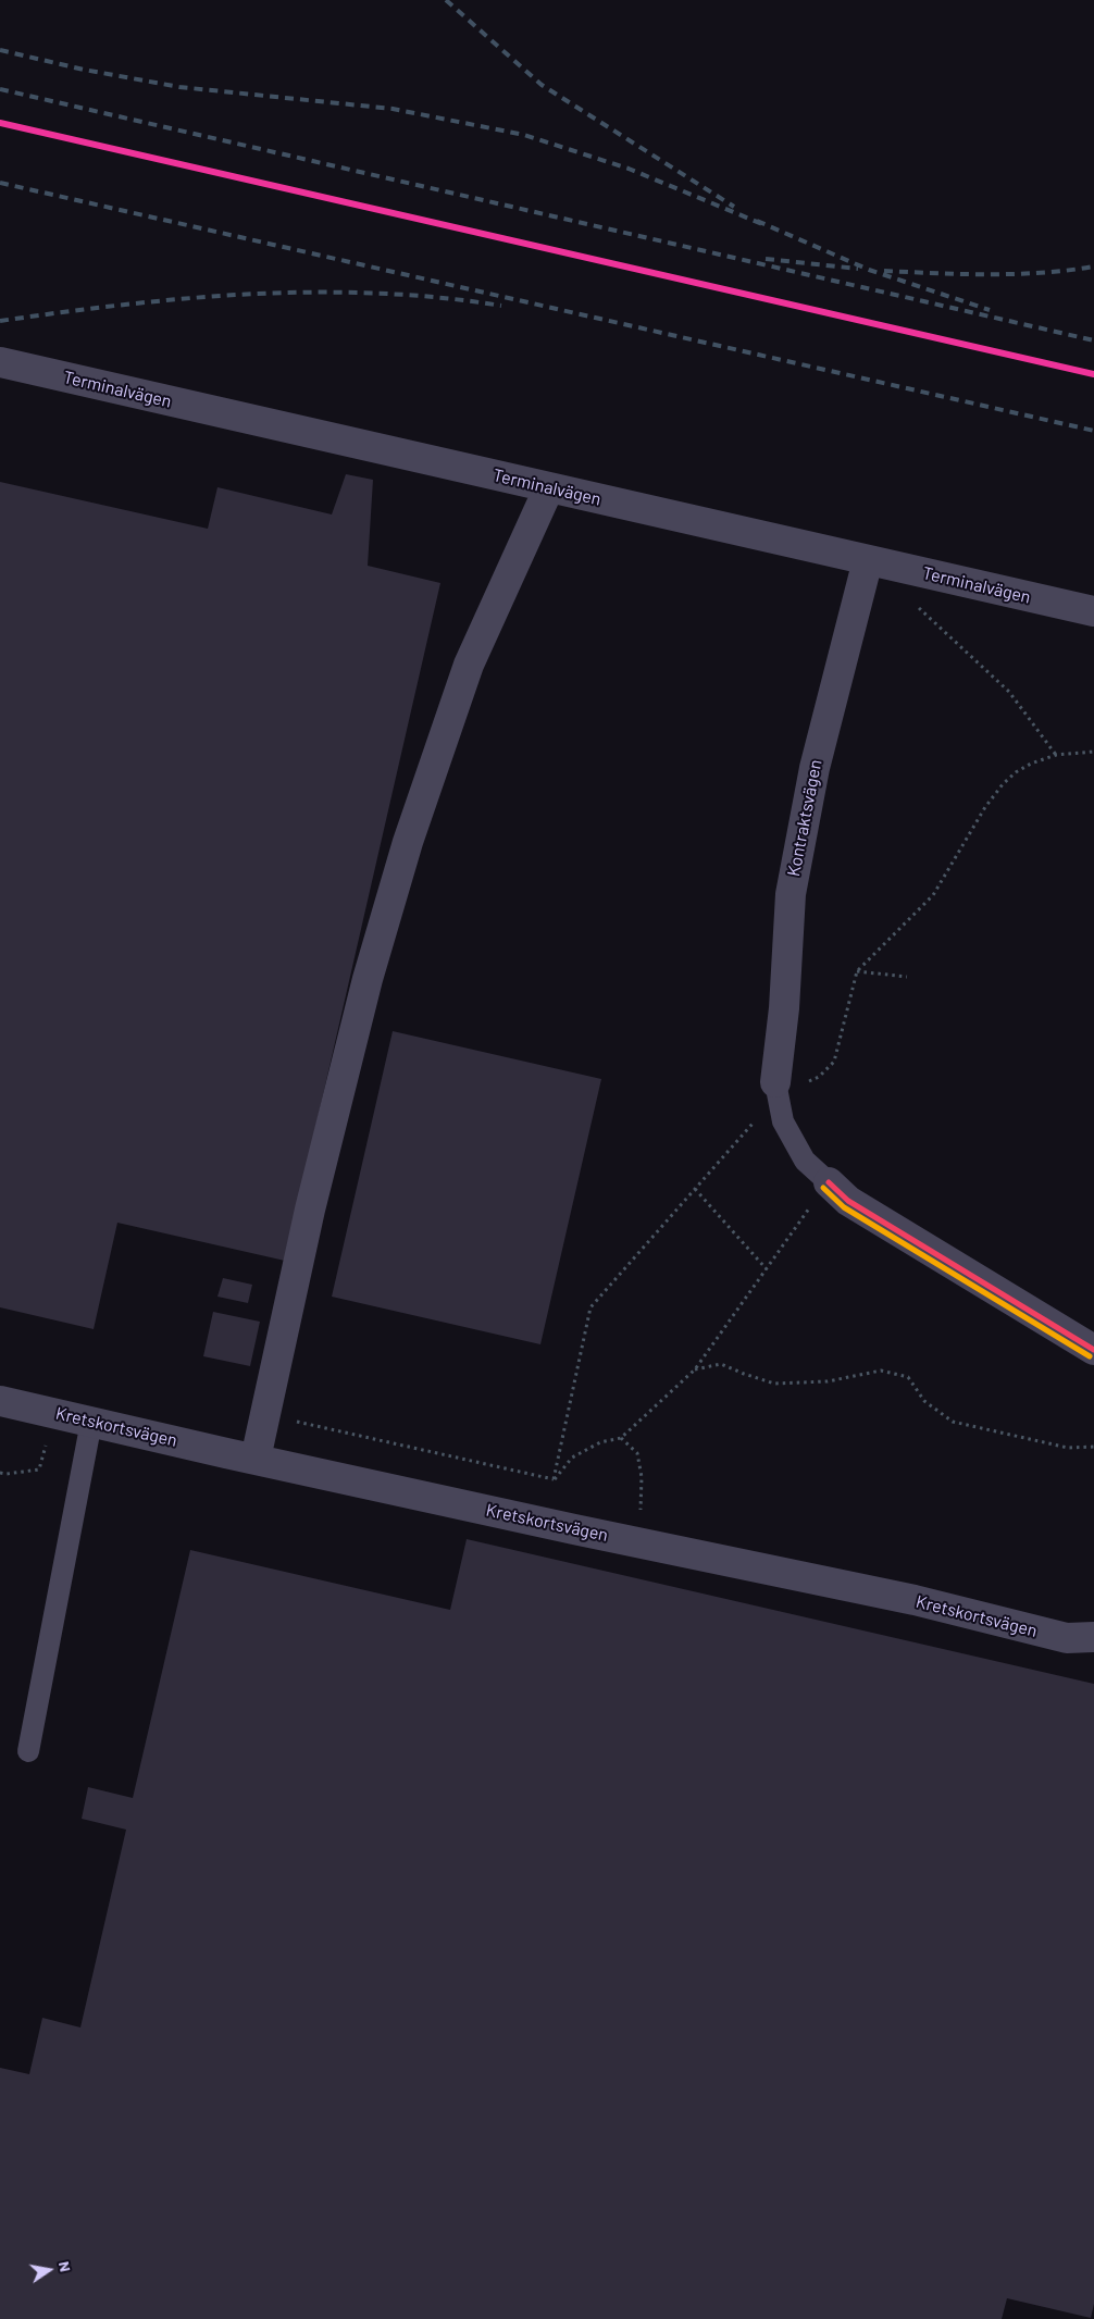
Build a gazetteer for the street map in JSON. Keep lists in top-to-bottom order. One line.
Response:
{"streets":{"street":["Terminalvägen","Kontraktsvägen","Kretskortsvägen"]},"crossings":[["Terminalvägen","Kontraktsvägen"]],"north":"right"}
